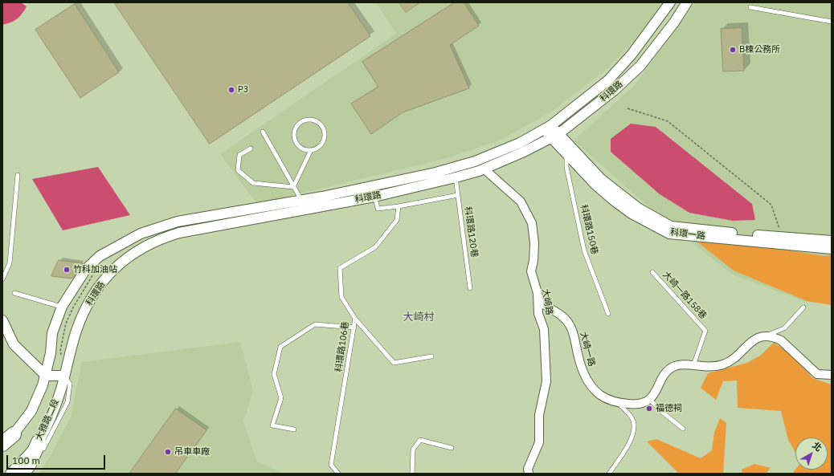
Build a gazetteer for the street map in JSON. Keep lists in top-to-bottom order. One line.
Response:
{"streets":{"street":["科環路","科環一路","大崎路","大崎一路","大雅路二段"],"lane":["科環路150巷","科環路120巷","大崎一路158巷","科環路106巷"]},"crossings":[["科環路","科環路120巷"],["科環路","科環一路"],["科環路","大崎路"],["科環路","大雅路二段"],["科環路150巷","科環一路"],["大崎路","大崎一路"]],"districts":["大崎村"],"places":["B棟公務所","P3","竹科加油站","福德祠","吊車車廠"],"scale_bar":"100 m","north":"top right"}
